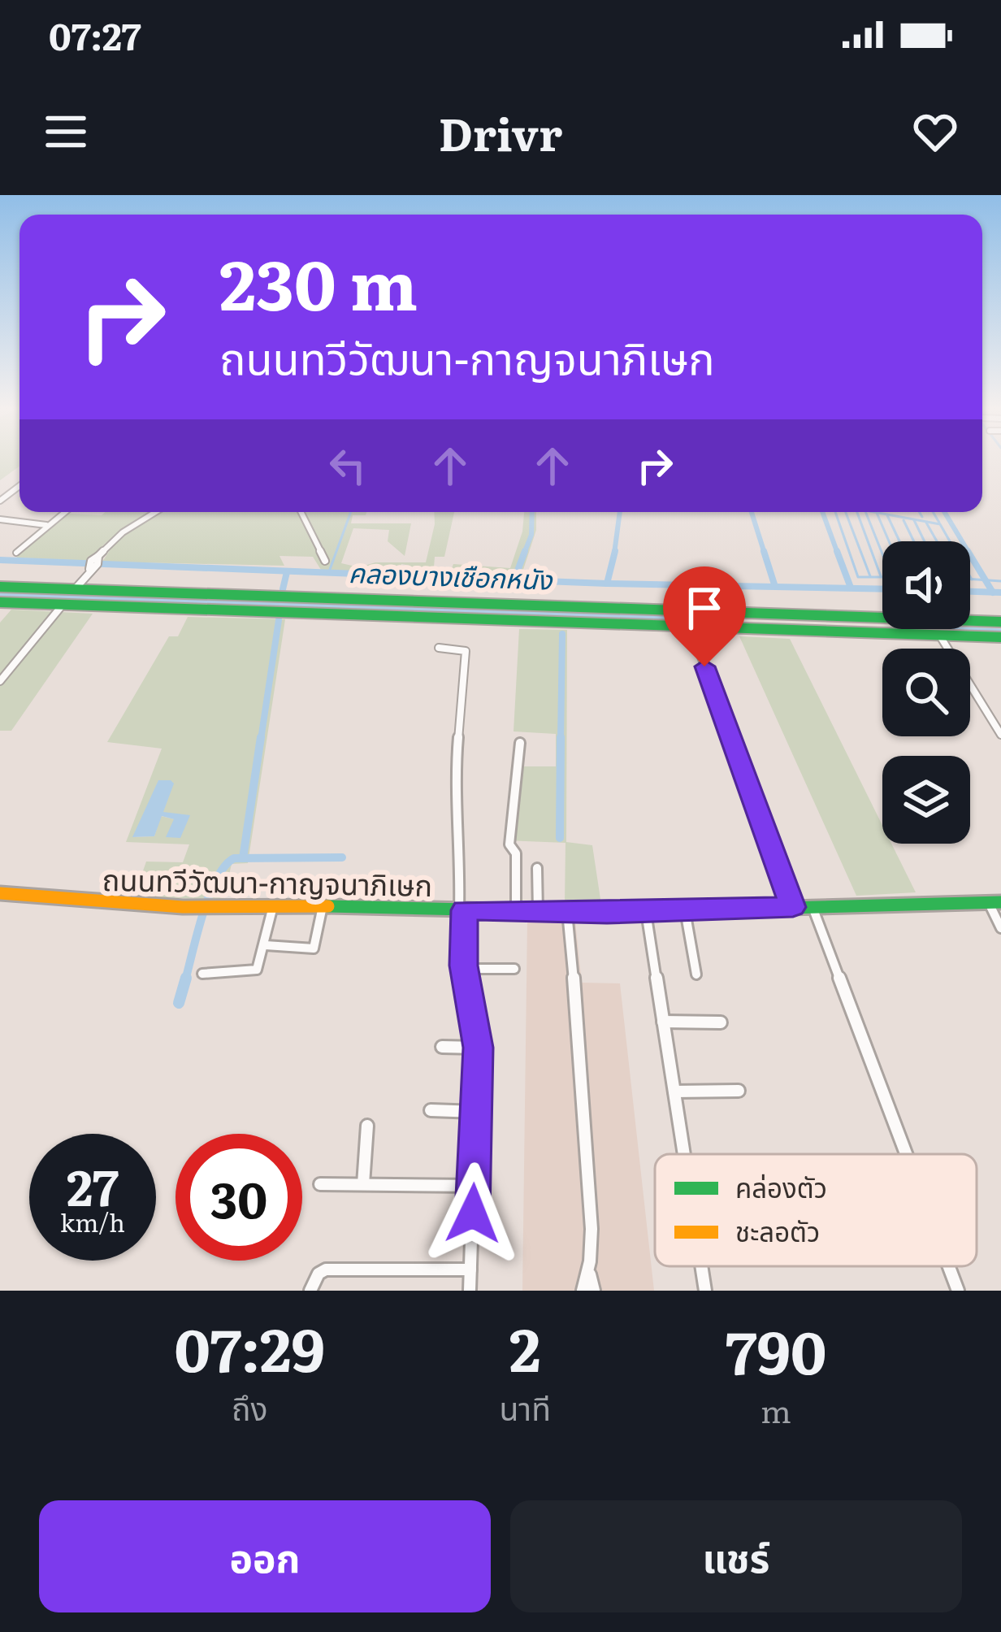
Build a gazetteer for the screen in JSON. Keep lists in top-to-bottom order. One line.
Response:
{"streets":{"main road":["ถนนทวีวัฒนา-กาญจนาภิเษก"]},"water":["คลองบางเชือกหนัง"],"legend":["คล่องตัว","ชะลอตัว"],"page":{"status":"07:27","header":"Drivr","turn":["230 m","ถนนทวีวัฒนา-กาญจนาภิเษก"],"speed":"27 km/h","limit":"30","eta":["07:29","ถึง","2","นาที","790","m"],"buttons":["ออก","แชร์"]}}
